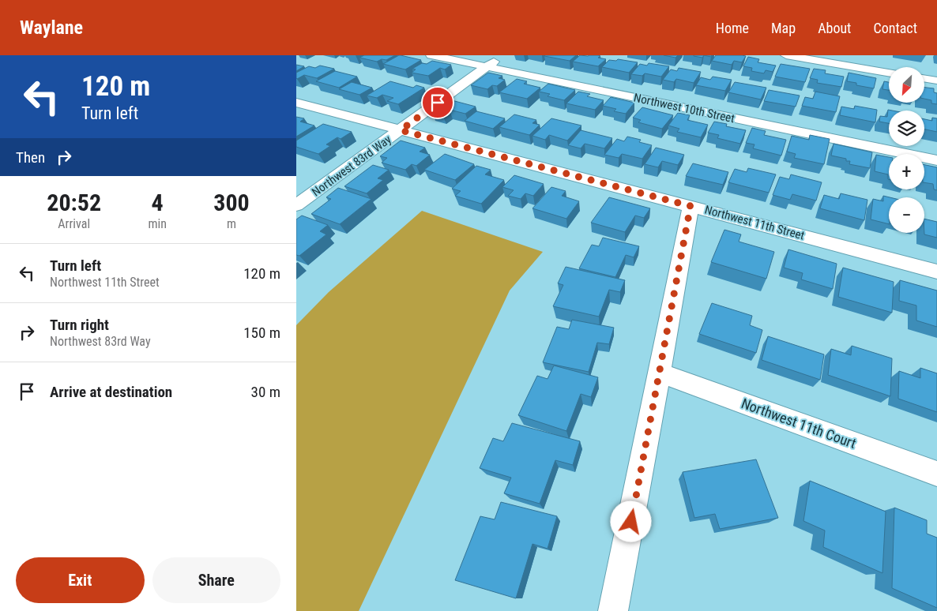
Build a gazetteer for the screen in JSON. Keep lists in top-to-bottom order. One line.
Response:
{"streets":{"street":["Northwest 10th Street","Northwest 83rd Way","Northwest 11th Street","Northwest 11th Court"]},"crossings":[["Northwest 10th Street","Northwest 83rd Way"],["Northwest 83rd Way","Northwest 11th Street"]],"north":"bottom left","page":{"header":"Waylane","nav":["Home","Map","About","Contact"],"turn":["120 m","Turn left"],"map_buttons":["+","−"],"then":"Then","eta":["20:52","Arrival","4","min","300","m"],"list":[{"name":"Turn left","note":"Northwest 11th Street","value":"120 m"},{"name":"Turn right","note":"Northwest 83rd Way","value":"150 m"},{"name":"Arrive at destination","value":"30 m"}],"buttons":["Exit","Share"]}}
